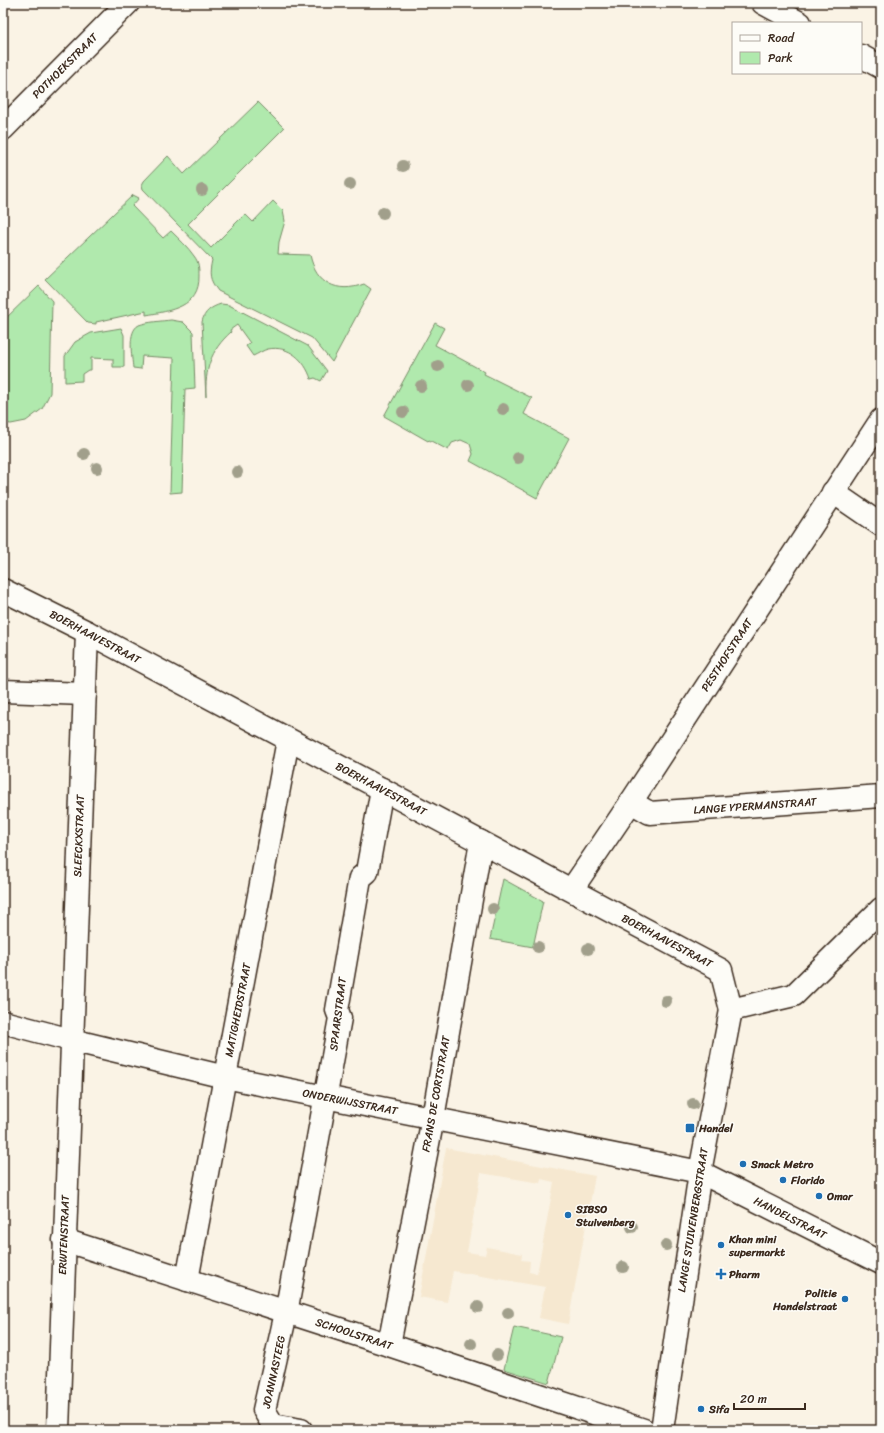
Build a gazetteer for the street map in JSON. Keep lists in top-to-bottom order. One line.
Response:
{"streets":{"street":["POTHOEKSTRAAT","BOERHAAVESTRAAT","PESTHOFSTRAAT","LANGE YPERMANSTRAAT","SLEECKXSTRAAT","MATIGHEIDSTRAAT","SPAARSTRAAT","FRANS DE CORTSTRAAT","ONDERWIJSSTRAAT","HANDELSTRAAT","LANGE STUIVENBERGSTRAAT","ERWTENSTRAAT","SCHOOLSTRAAT","JOANNASTEEG"]},"crossings":[["BOERHAAVESTRAAT","PESTHOFSTRAAT"],["BOERHAAVESTRAAT","SLEECKXSTRAAT"],["BOERHAAVESTRAAT","MATIGHEIDSTRAAT"],["BOERHAAVESTRAAT","SPAARSTRAAT"],["BOERHAAVESTRAAT","FRANS DE CORTSTRAAT"],["BOERHAAVESTRAAT","LANGE STUIVENBERGSTRAAT"],["PESTHOFSTRAAT","LANGE YPERMANSTRAAT"],["SLEECKXSTRAAT","ONDERWIJSSTRAAT"],["SLEECKXSTRAAT","ERWTENSTRAAT"],["MATIGHEIDSTRAAT","ONDERWIJSSTRAAT"],["MATIGHEIDSTRAAT","SCHOOLSTRAAT"],["SPAARSTRAAT","ONDERWIJSSTRAAT"],["SPAARSTRAAT","SCHOOLSTRAAT"],["SPAARSTRAAT","JOANNASTEEG"],["FRANS DE CORTSTRAAT","ONDERWIJSSTRAAT"],["FRANS DE CORTSTRAAT","SCHOOLSTRAAT"],["ONDERWIJSSTRAAT","HANDELSTRAAT"],["ONDERWIJSSTRAAT","LANGE STUIVENBERGSTRAAT"],["ONDERWIJSSTRAAT","ERWTENSTRAAT"],["HANDELSTRAAT","LANGE STUIVENBERGSTRAAT"],["ERWTENSTRAAT","SCHOOLSTRAAT"],["SCHOOLSTRAAT","JOANNASTEEG"]],"places":{"transit":["Handel"],"other":["Snack Metro","Florido","Omar","SIBSO Stuivenberg","Khan mini supermarkt","Politie Handelstraat","Sifa"],"health":["Pharm"]},"legend":["Road","Park"],"scale_bar":"20 m"}
